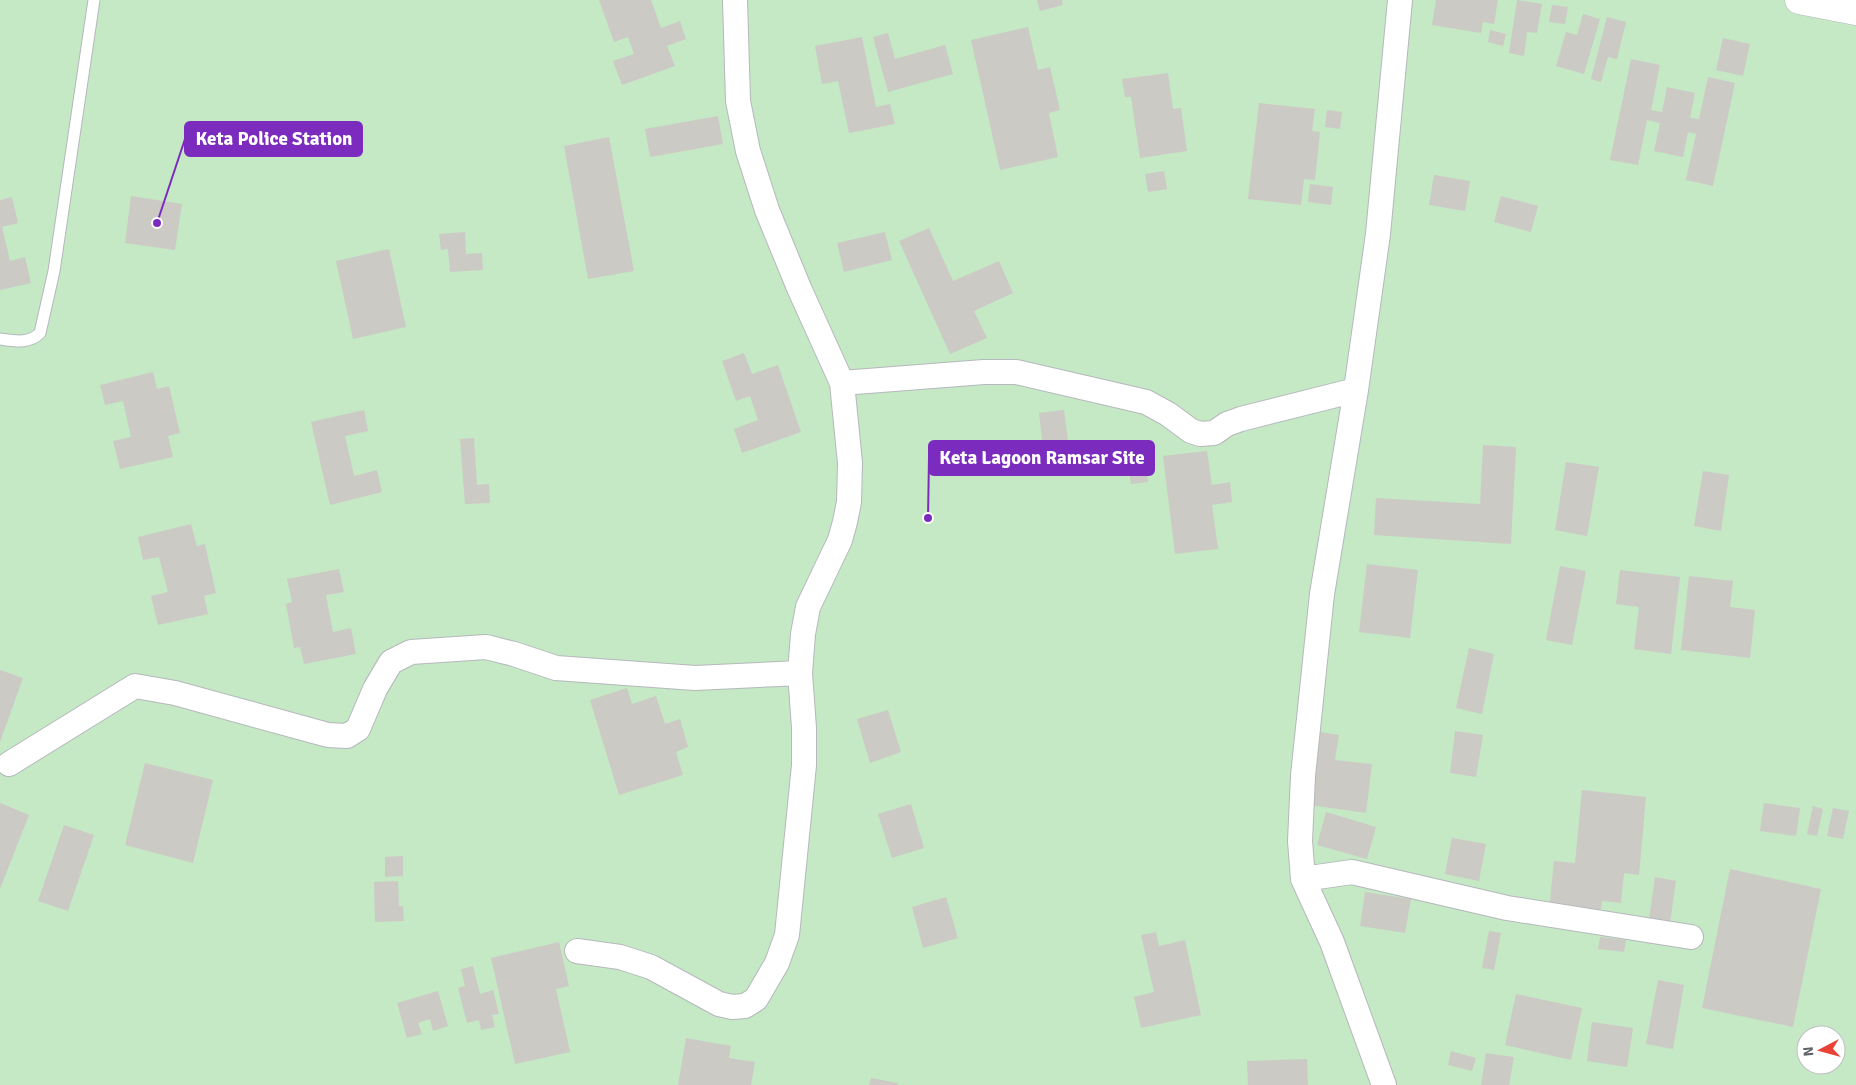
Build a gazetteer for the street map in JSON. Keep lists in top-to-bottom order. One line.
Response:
{"places":["Keta Police Station","Keta Lagoon Ramsar Site"],"north":"left"}
